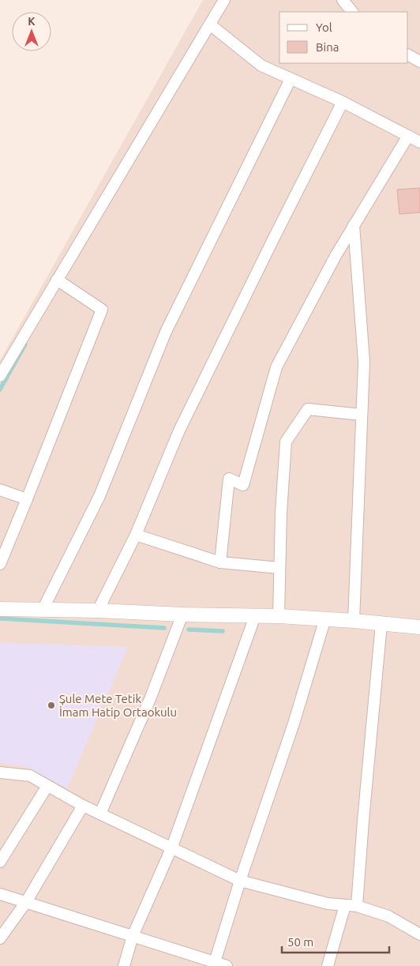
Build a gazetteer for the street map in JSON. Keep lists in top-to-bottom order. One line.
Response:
{"places":["Şule Mete Tetik İmam Hatip Ortaokulu"],"legend":["Yol","Bina"],"scale_bar":"50 m","north":"top"}
